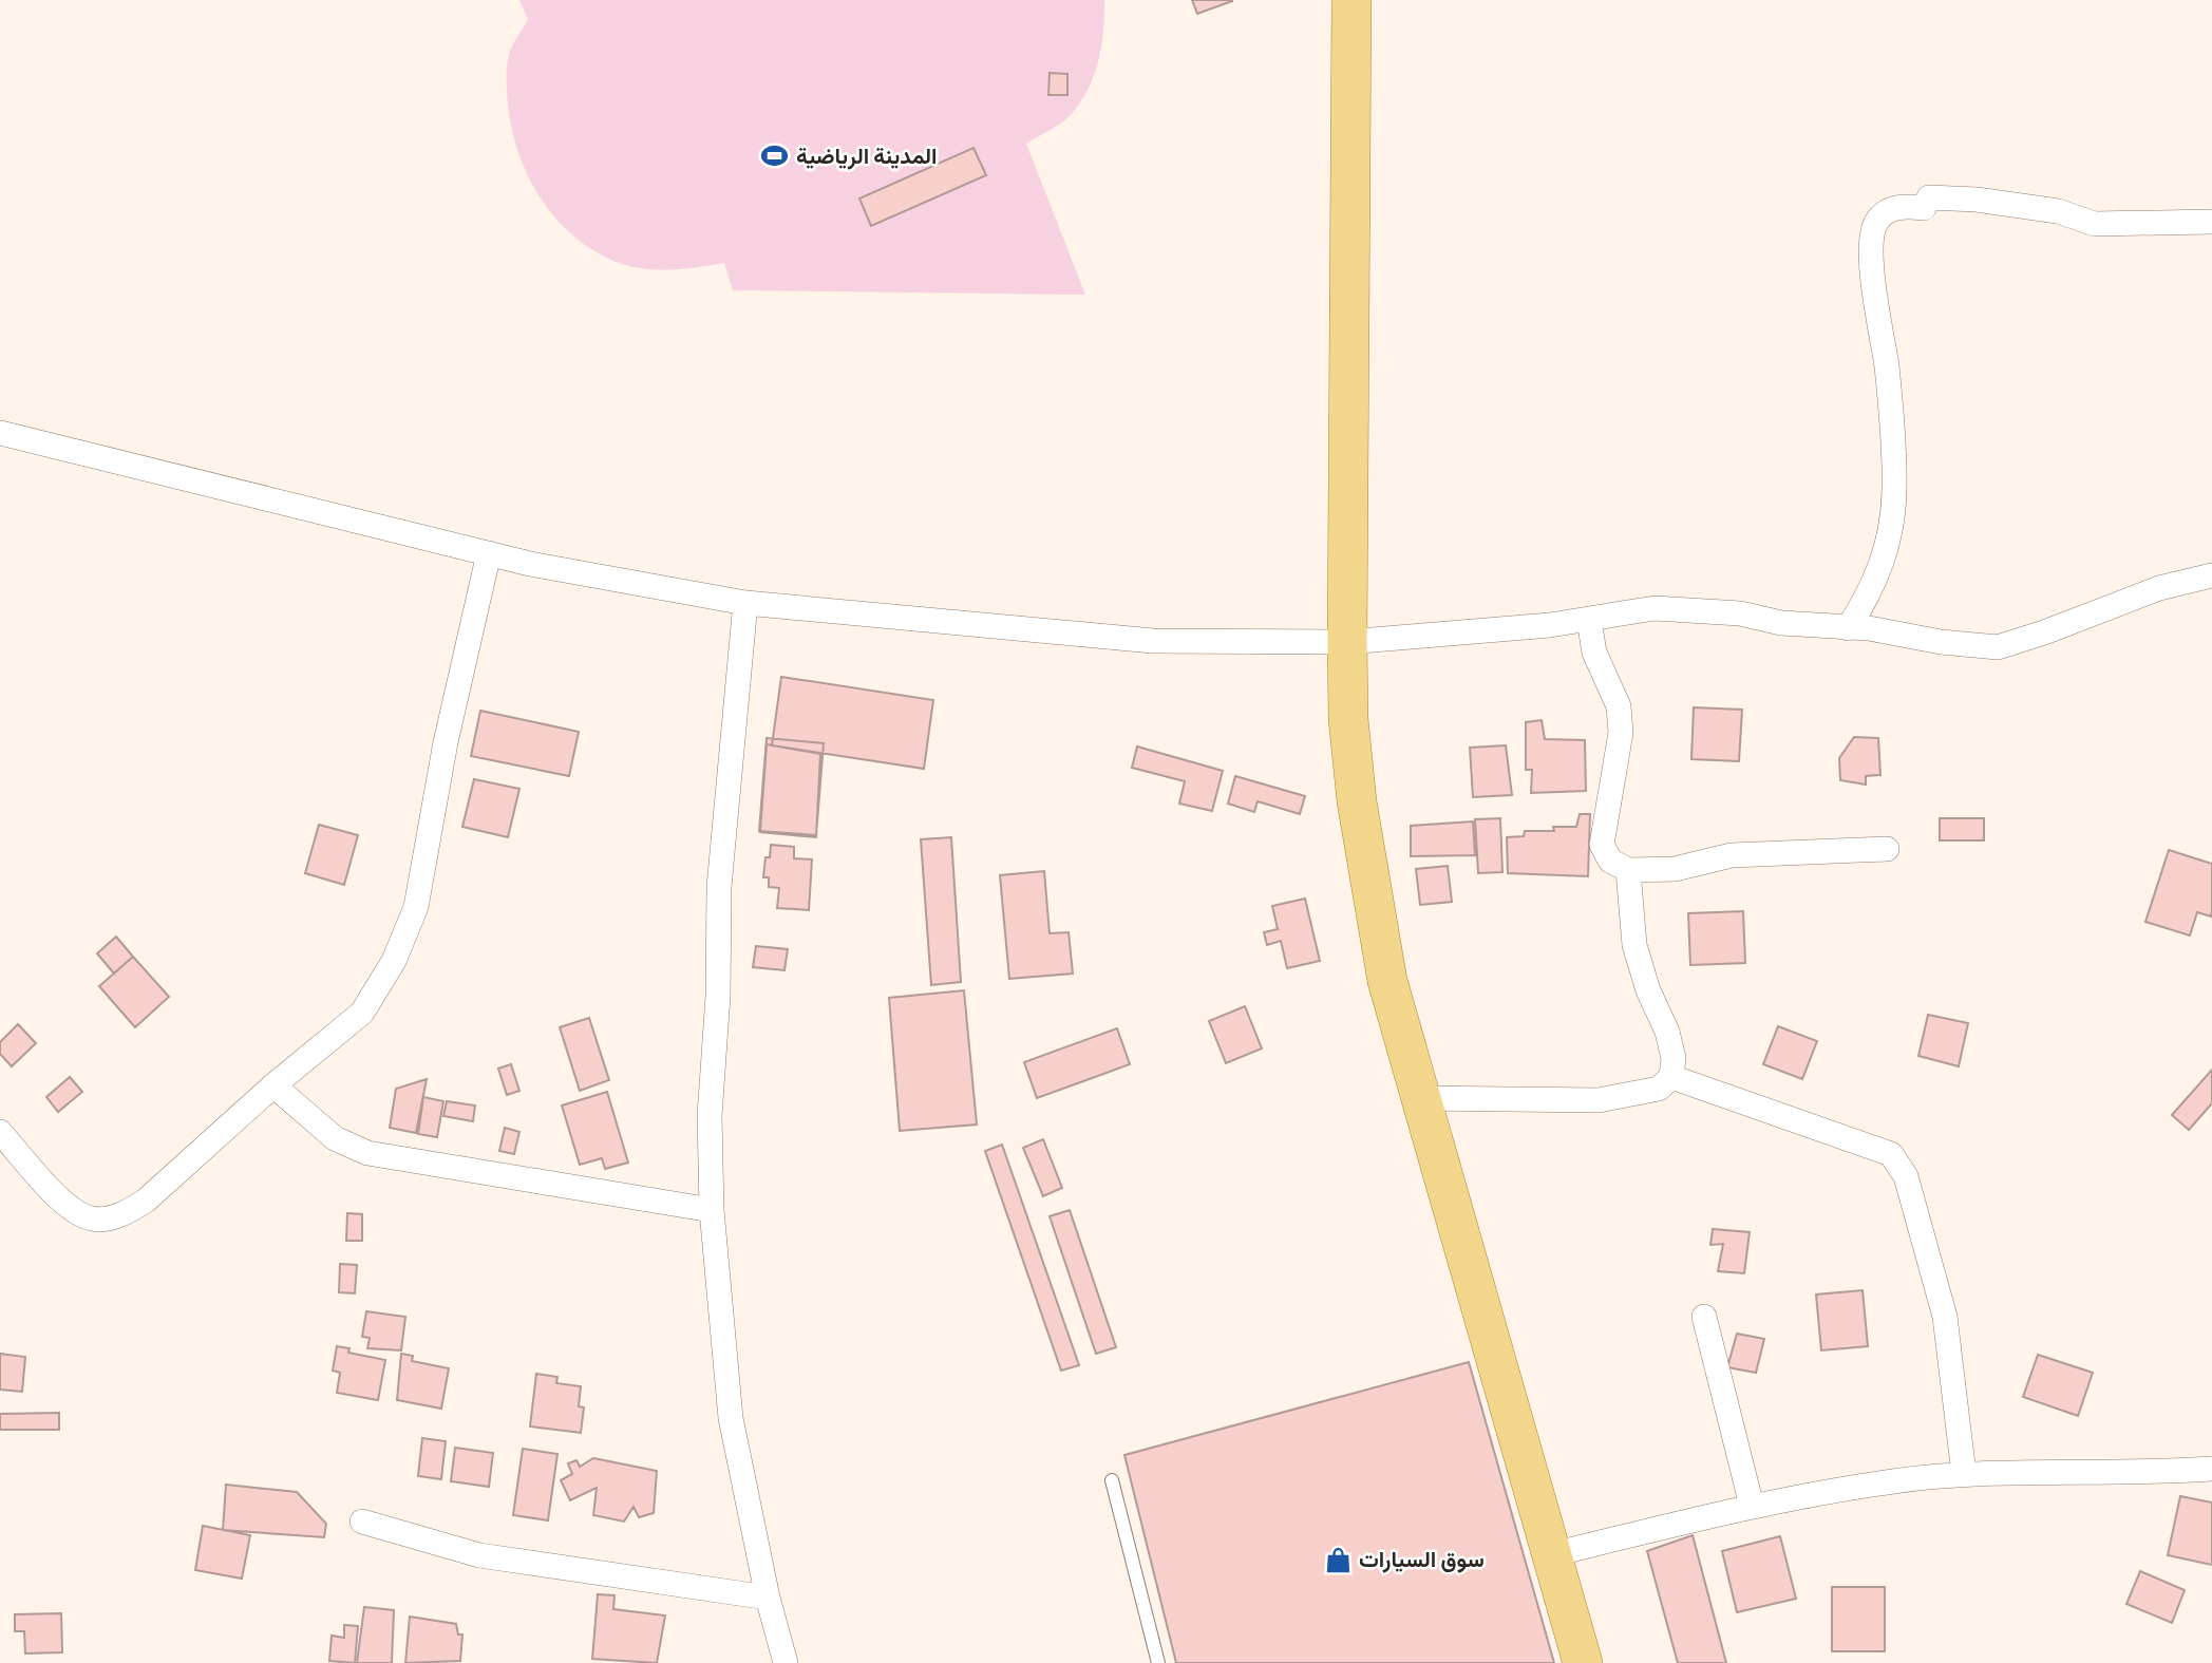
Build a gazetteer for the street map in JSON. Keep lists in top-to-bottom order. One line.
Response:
{"places":{"sports":["المدينة الرياضية"],"shop":["سوق السيارات"]}}
